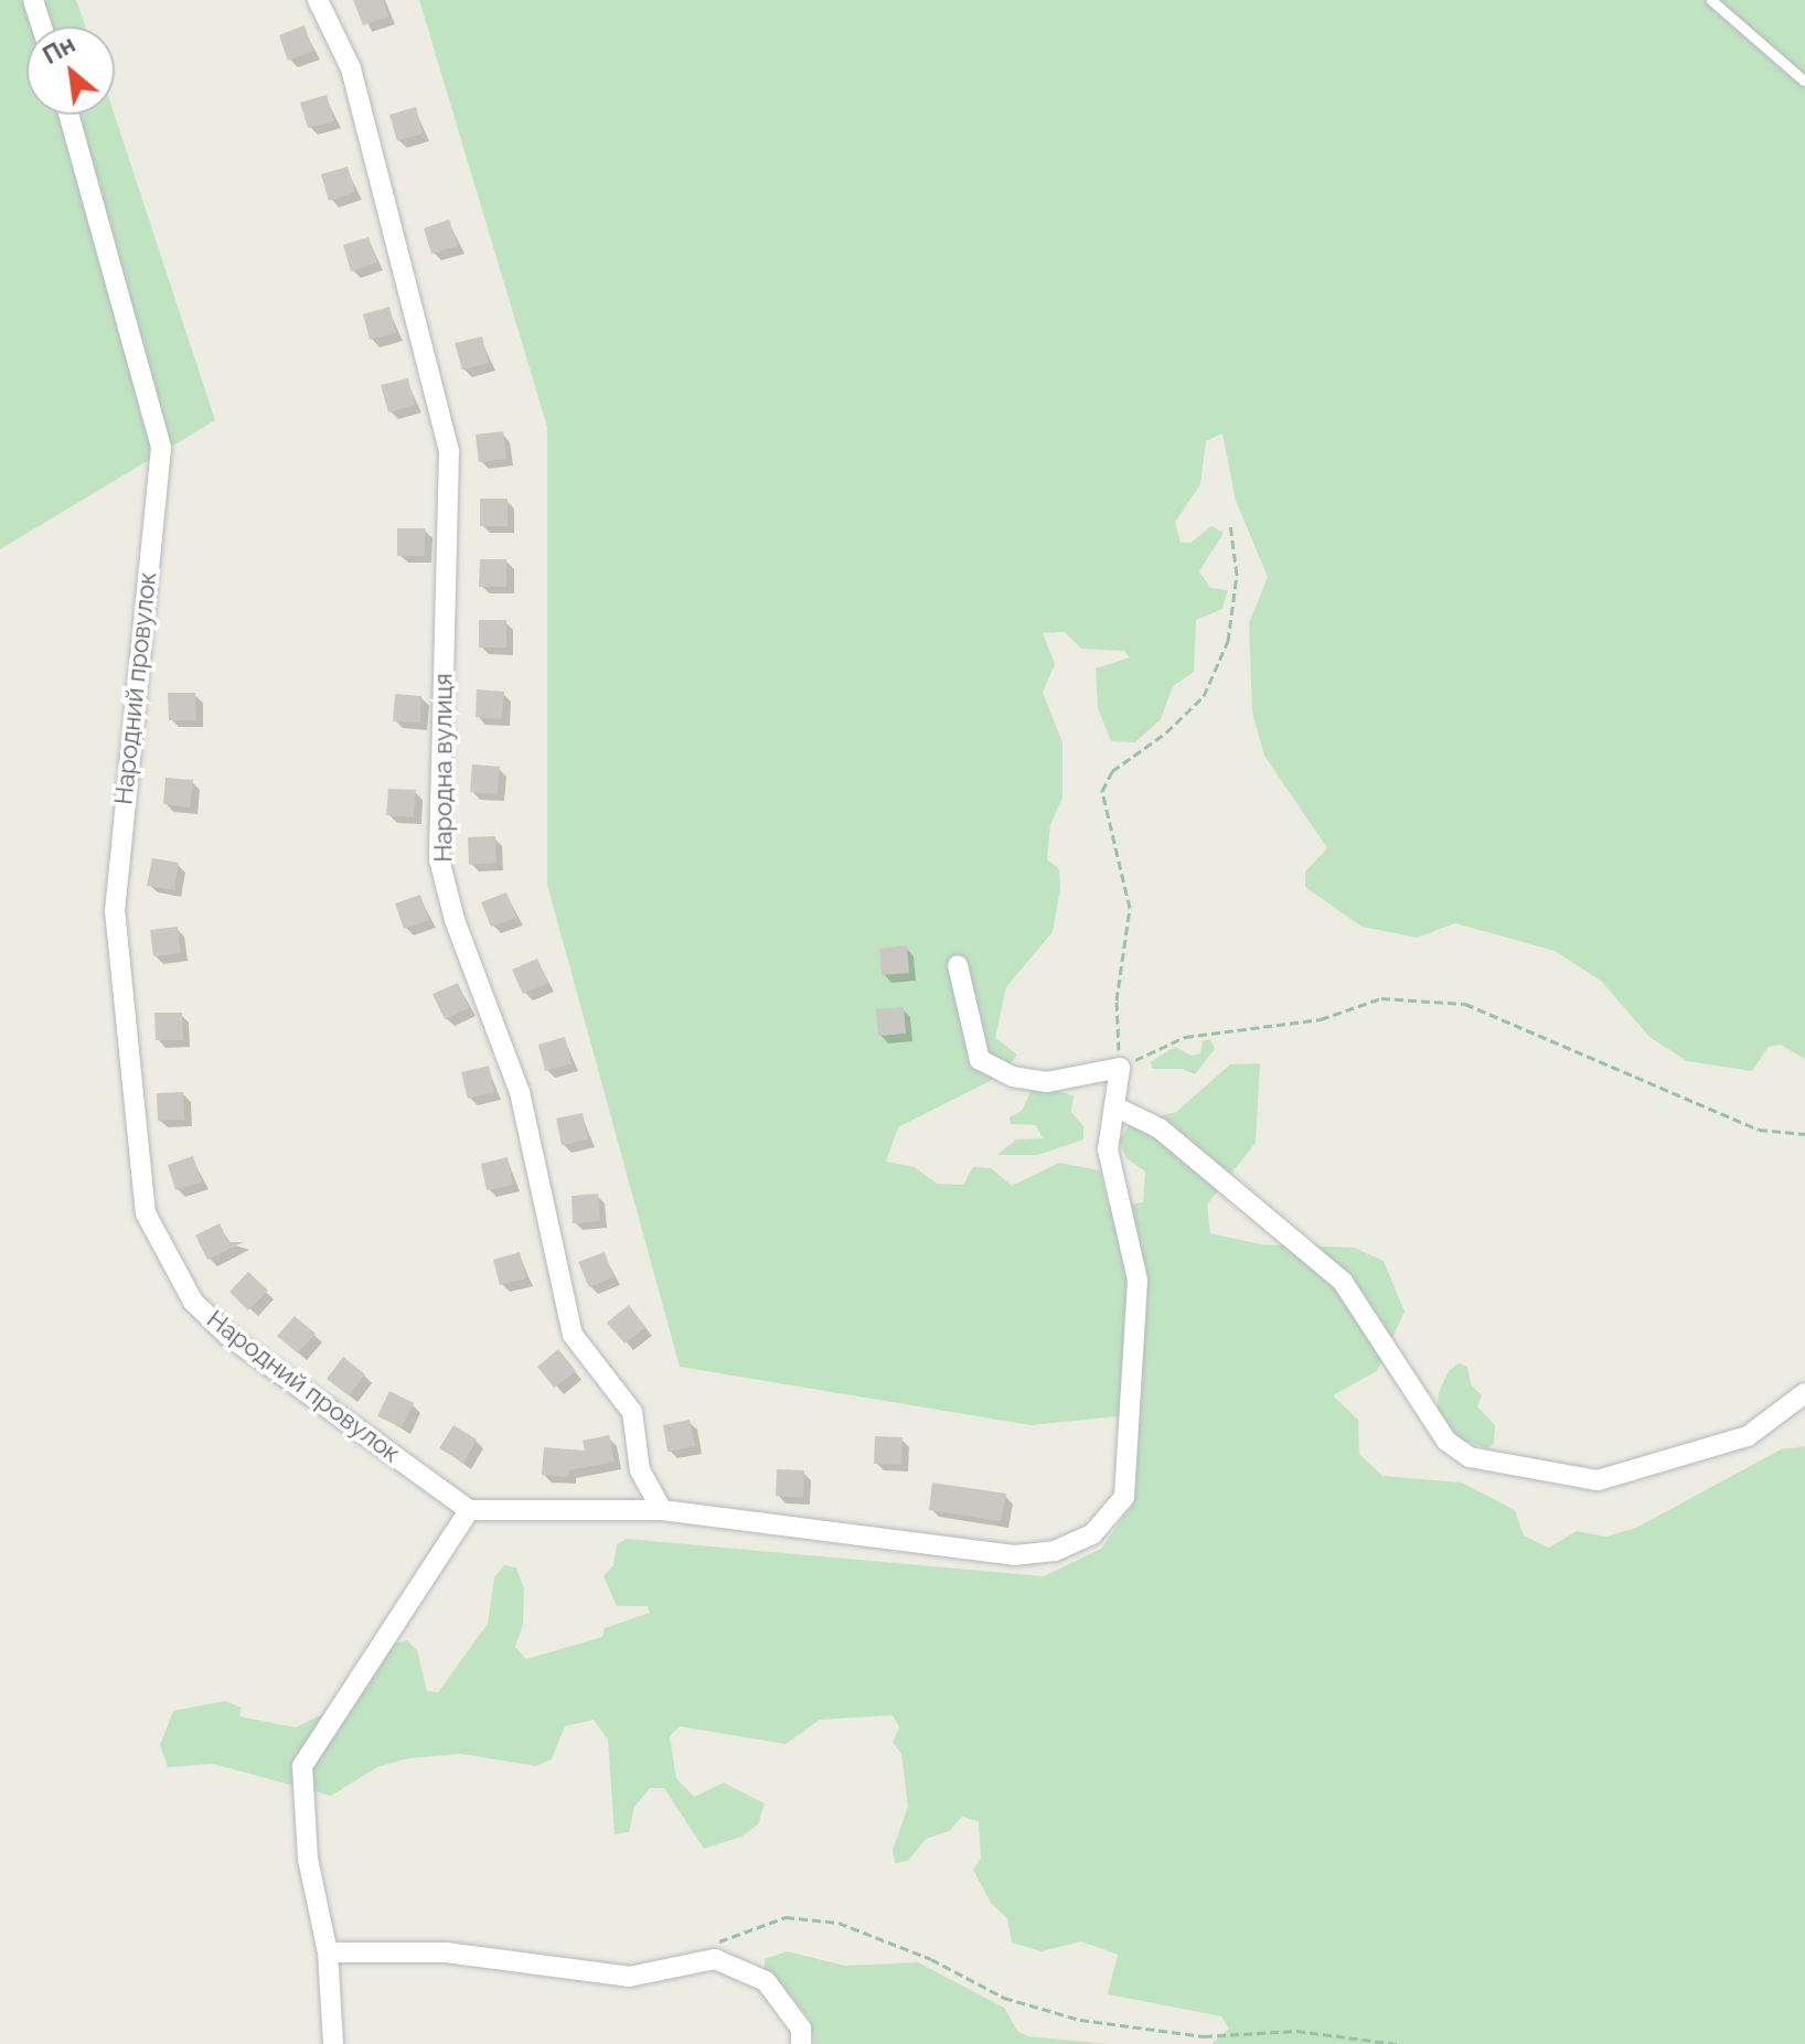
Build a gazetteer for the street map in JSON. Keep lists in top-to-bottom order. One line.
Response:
{"streets":{"street":["Народний провулок","Народна вулиця"]},"north":"top left"}
